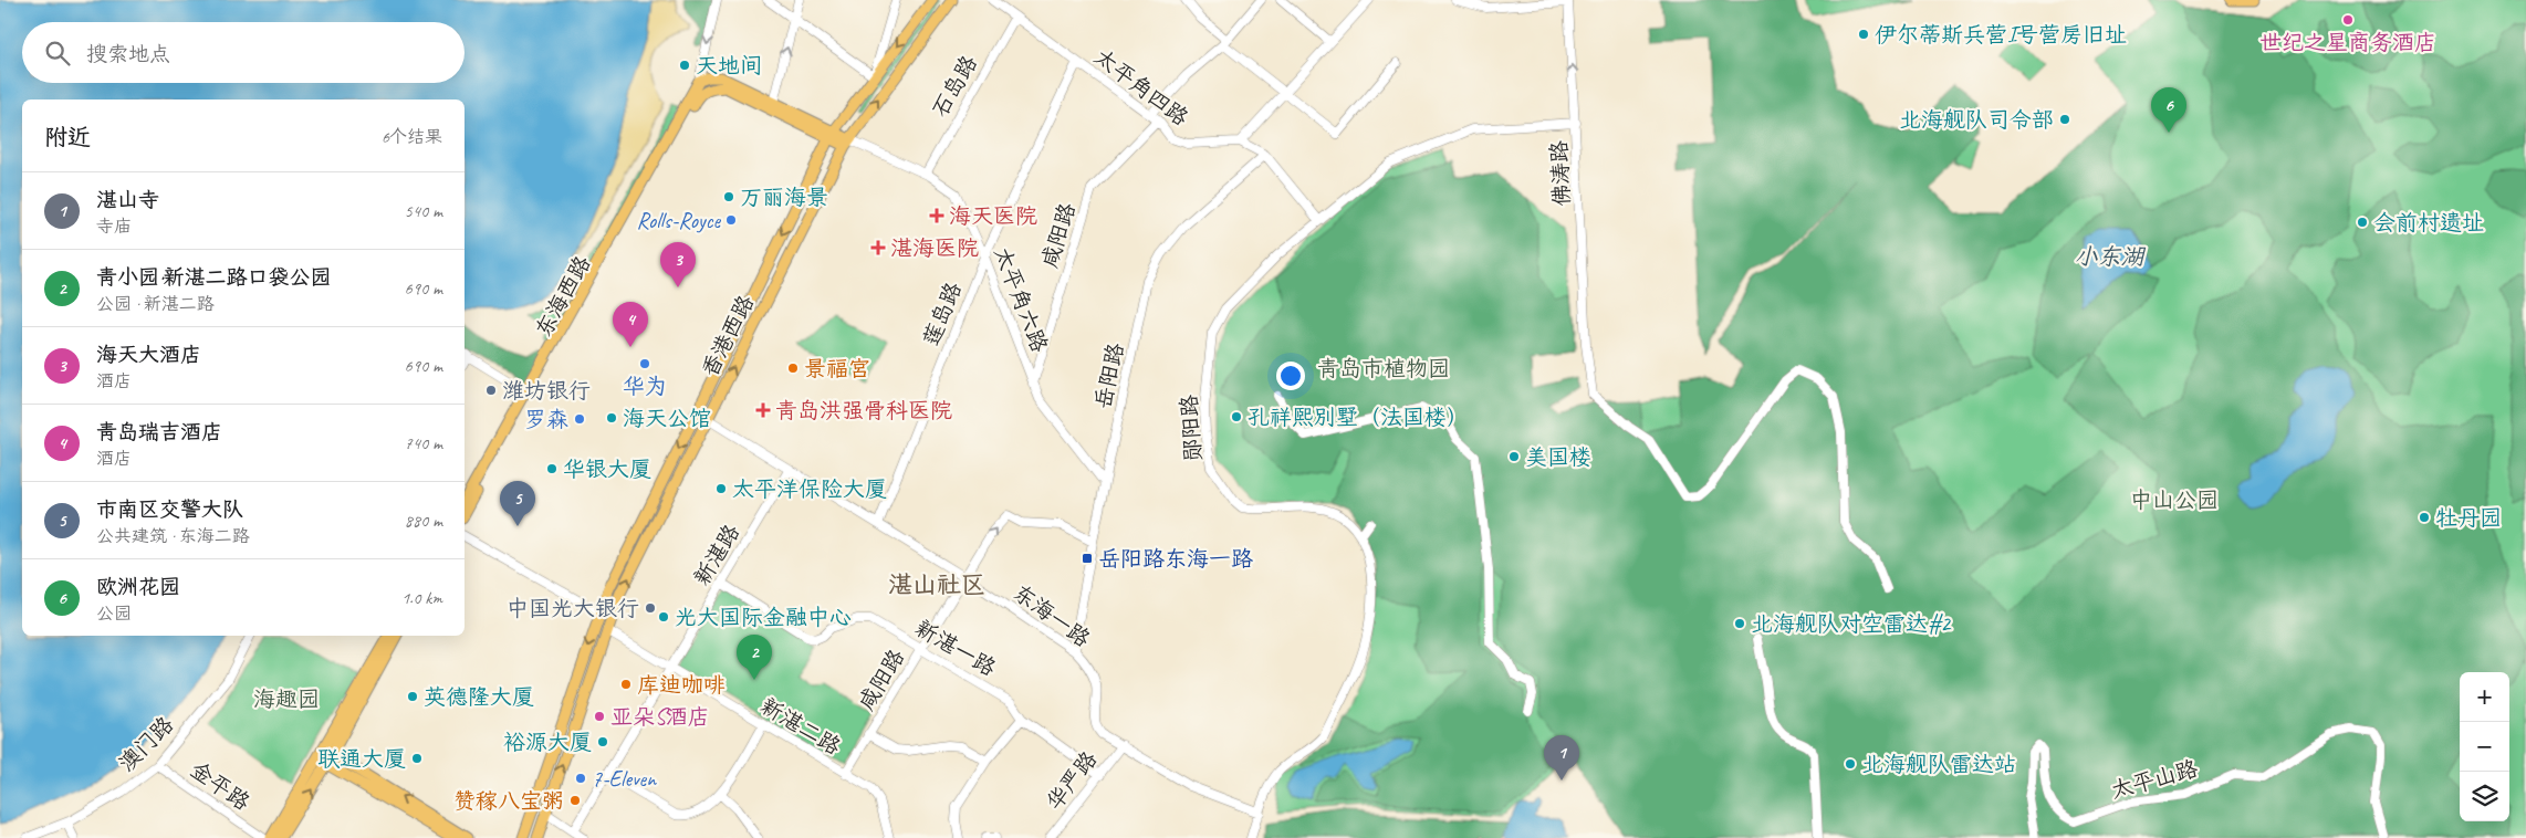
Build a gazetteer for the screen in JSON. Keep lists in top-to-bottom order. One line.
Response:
{"streets":{"main road":["东海西路","香港西路"],"street":["石岛路","太平角四路","佛涛路","咸阳路","太平角六路","莲岛路","岳阳路","郧阳路","新湛路","东海一路","新湛一路","新湛二路","澳门路","太平山路","华严路","金平路"]},"crossings":[["石岛路","太平角四路"],["石岛路","太平角六路"],["太平角四路","咸阳路"],["太平角四路","莲岛路"],["太平角四路","岳阳路"],["太平角四路","郧阳路"],["佛涛路","郧阳路"],["咸阳路","太平角六路"],["咸阳路","岳阳路"],["咸阳路","东海一路"],["咸阳路","新湛一路"],["咸阳路","新湛二路"],["东海西路","香港西路"],["太平角六路","莲岛路"],["太平角六路","香港西路"],["太平角六路","岳阳路"],["莲岛路","东海一路"],["香港西路","东海一路"],["香港西路","新湛二路"],["岳阳路","东海一路"],["新湛路","东海一路"],["新湛路","新湛一路"],["新湛路","新湛二路"],["东海一路","华严路"],["新湛一路","华严路"],["澳门路","金平路"]],"districts":["湛山社区"],"water":["小东湖"],"parks":["青岛市植物园","中山公园","海趣园"],"places":{"other":["世纪之星商务酒店","伊尔蒂斯兵营I号营房旧址","天地间","北海舰队司令部","万丽海景","Rolls-Royce","会前村遗址","华为","景福宫","潍坊银行","孔祥熙别墅（法国楼）","海天公馆","罗森","美国楼","华银大厦","太平洋保险大厦","牡丹园","中国光大银行","光大国际金融中心","北海舰队对空雷达#2","库迪咖啡","英德隆大厦","亚朵S酒店","裕源大厦","联通大厦","北海舰队雷达站","7-Eleven","赞稼八宝粥"],"health":["海天医院","湛海医院","青岛洪强骨科医院"],"transit":["岳阳路东海一路"]},"page":{"search":"搜索地点","pins":["6","3","4","5","2","1"],"heading":["附近","6个结果"],"list":[{"mark":"1","name":"湛山寺","note":"寺庙","value":"540 m"},{"mark":"2","name":"青小园·新湛二路口袋公园","note":"公园 · 新湛二路","value":"690 m"},{"mark":"3","name":"海天大酒店","note":"酒店","value":"690 m"},{"mark":"4","name":"青岛瑞吉酒店","note":"酒店","value":"740 m"},{"mark":"5","name":"市南区交警大队","note":"公共建筑 · 东海二路","value":"880 m"},{"mark":"6","name":"欧洲花园","note":"公园","value":"1.0 km"}],"map_buttons":["+","−"]}}
